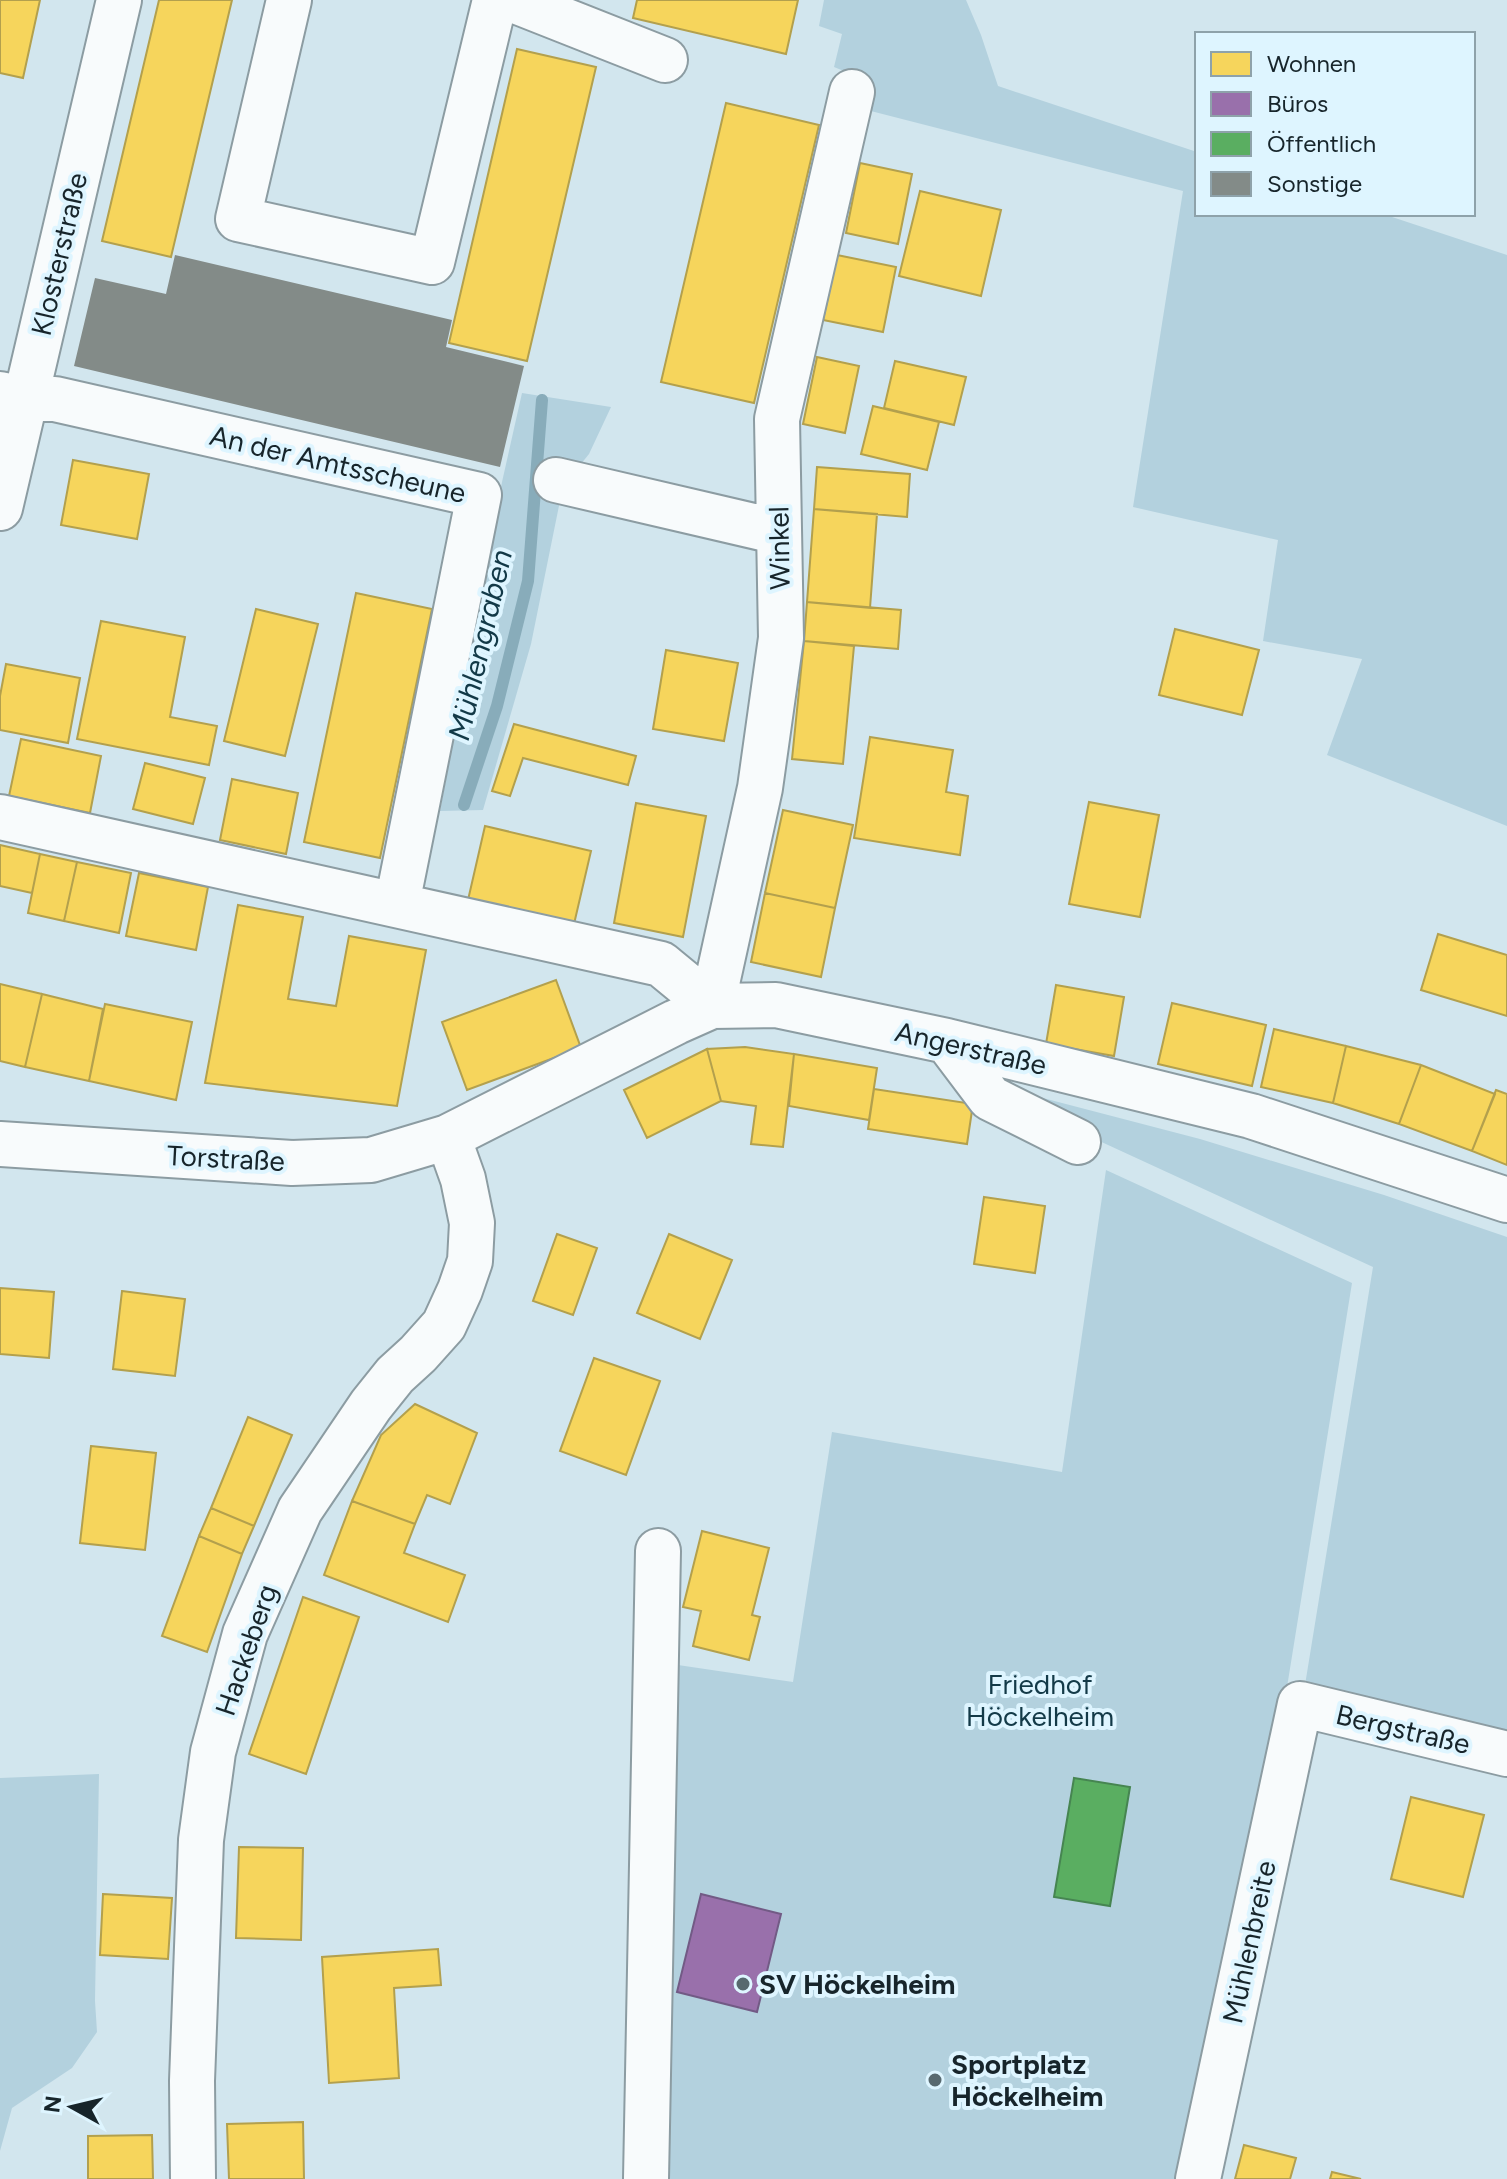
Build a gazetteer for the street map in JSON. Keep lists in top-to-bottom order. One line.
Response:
{"streets":{"street":["Klosterstraße","An der Amtsscheune","Winkel","Angerstraße","Torstraße","Hackeberg","Bergstraße","Mühlenbreite"]},"crossings":[["Klosterstraße","An der Amtsscheune"],["Winkel","Angerstraße"],["Angerstraße","Torstraße"],["Angerstraße","Hackeberg"],["Torstraße","Hackeberg"],["Bergstraße","Mühlenbreite"]],"water":["Mühlengraben"],"parks":["Friedhof Höckelheim"],"places":["SV Höckelheim","Sportplatz Höckelheim"],"legend":["Wohnen","Büros","Öffentlich","Sonstige"],"north":"left"}
